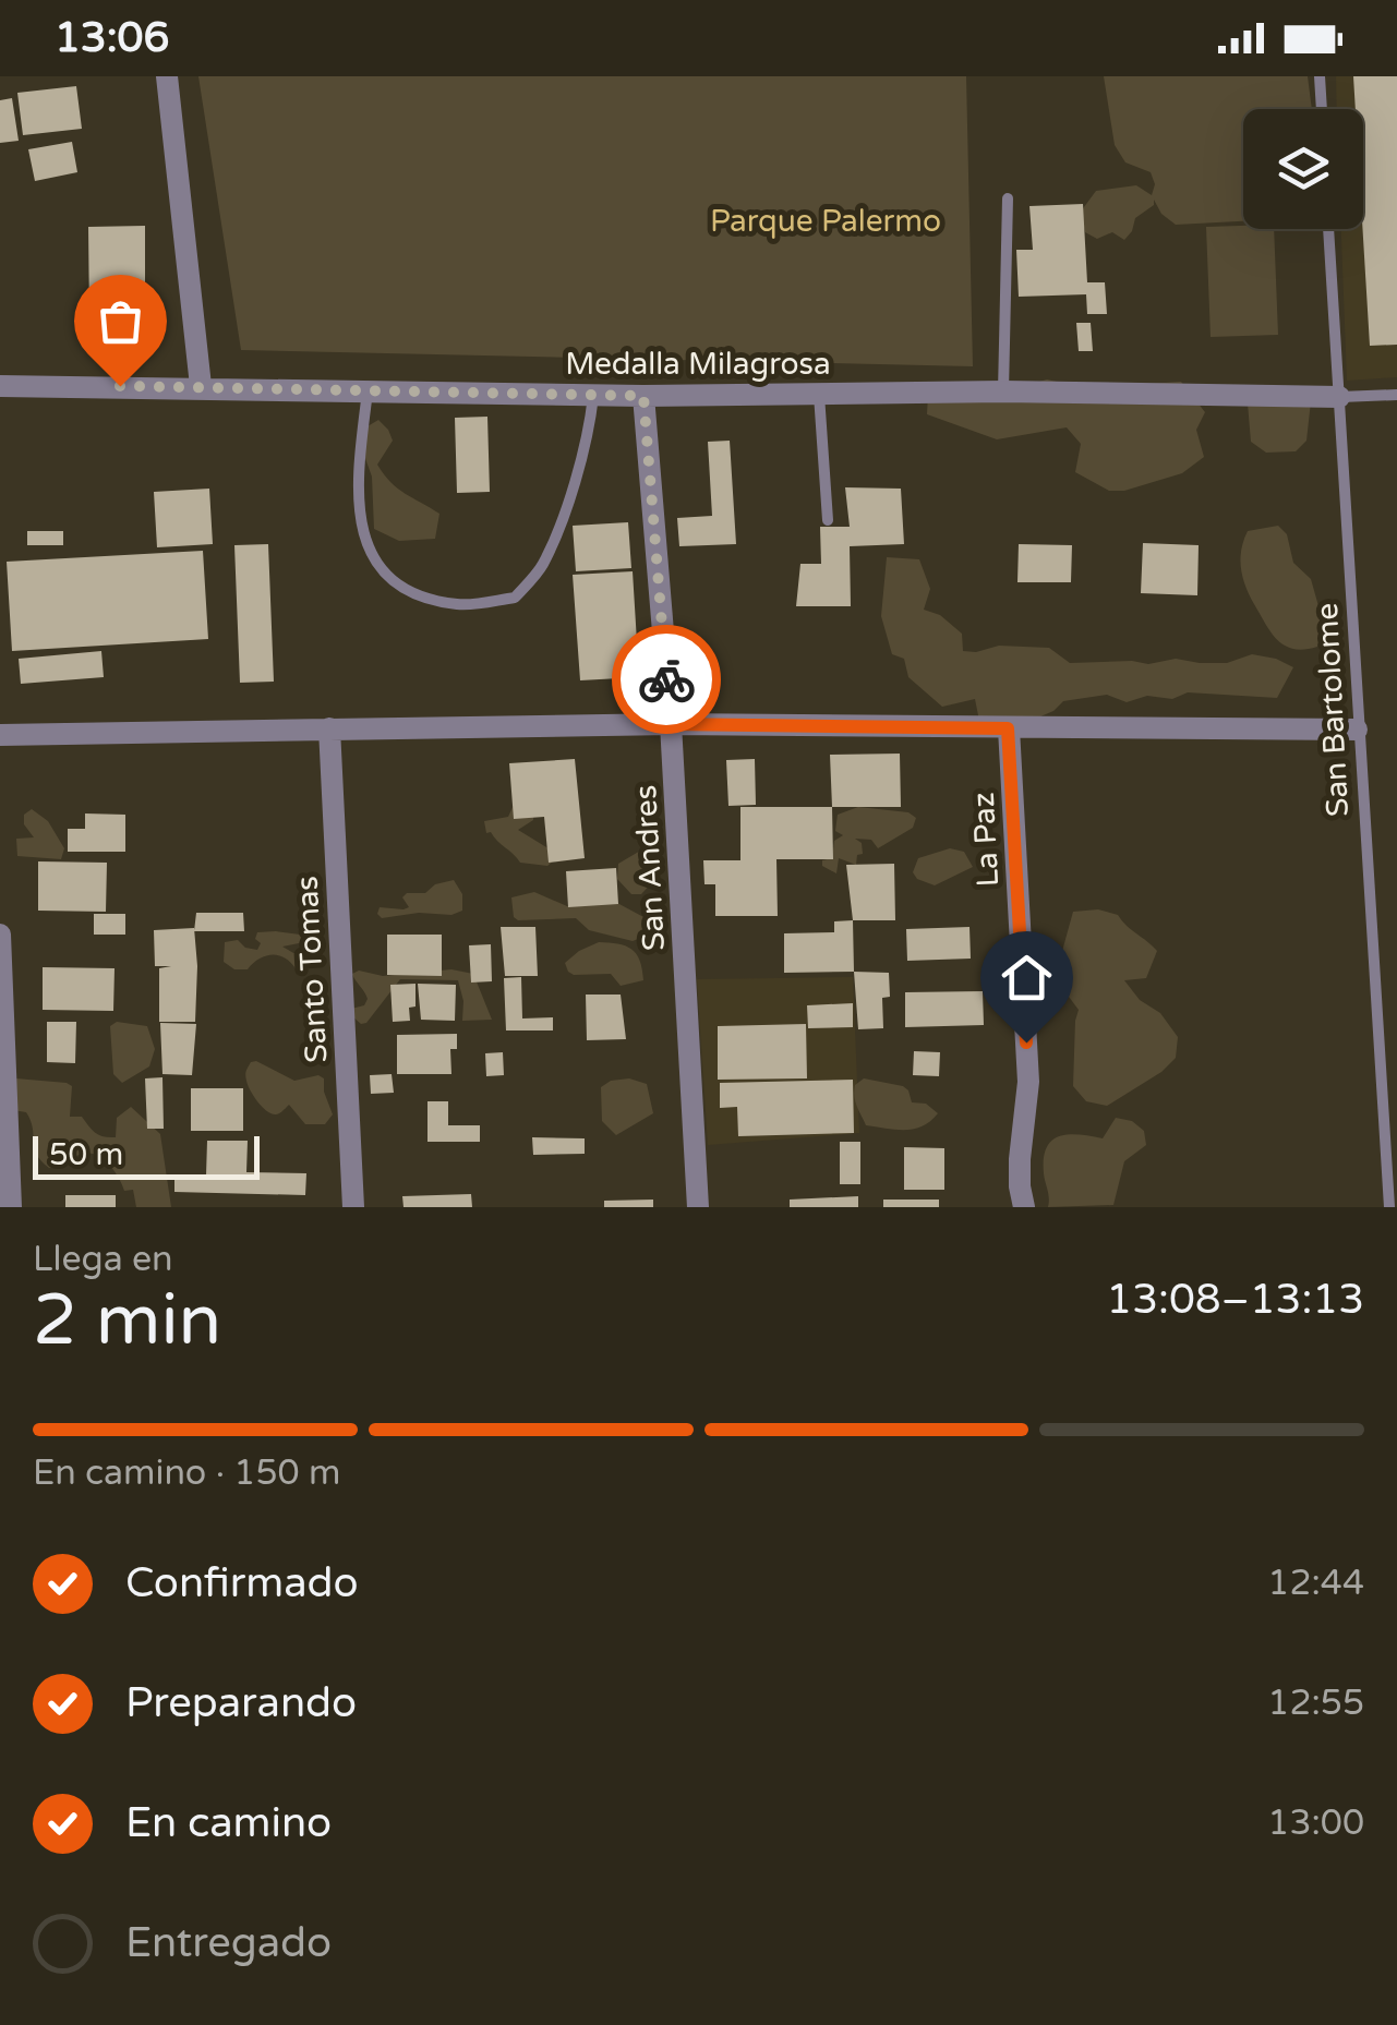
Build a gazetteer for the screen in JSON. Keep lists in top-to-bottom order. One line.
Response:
{"streets":{"street":["Medalla Milagrosa","La Paz","San Andres","Santo Tomas"],"lane":["San Bartolome"]},"crossings":[["Medalla Milagrosa","San Bartolome"],["Medalla Milagrosa","San Andres"]],"parks":["Parque Palermo"],"scale_bar":"50 m","page":{"status":"13:06","scale":"50 m","heading":["2 min","Llega en","13:08–13:13"],"bar":"En camino · 150 m","list":[["Confirmado","12:44"],["Preparando","12:55"],["En camino","13:00"],"Entregado"]}}
